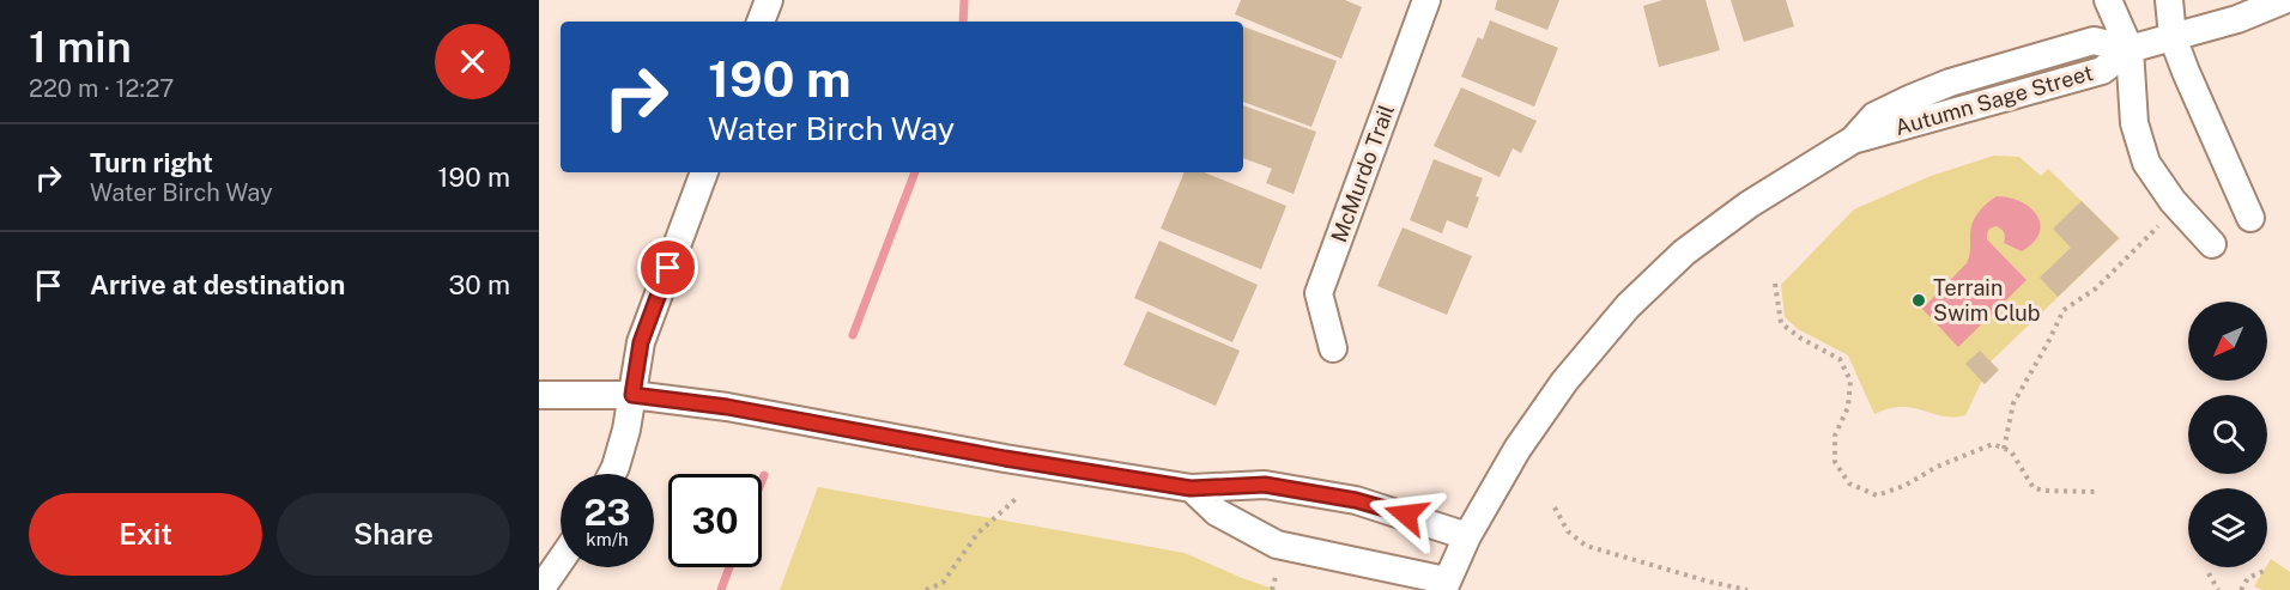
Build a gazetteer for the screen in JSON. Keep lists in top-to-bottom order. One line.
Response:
{"streets":{"street":["Autumn Sage Street","McMurdo Trail"]},"places":["Terrain Swim Club"],"north":"bottom left","page":{"heading":["1 min","220 m · 12:27"],"turn":["190 m","Water Birch Way"],"list":[{"name":"Turn right","note":"Water Birch Way","value":"190 m"},{"name":"Arrive at destination","value":"30 m"}],"speed":"23 km/h","limit":"30","buttons":["Exit","Share"]}}
